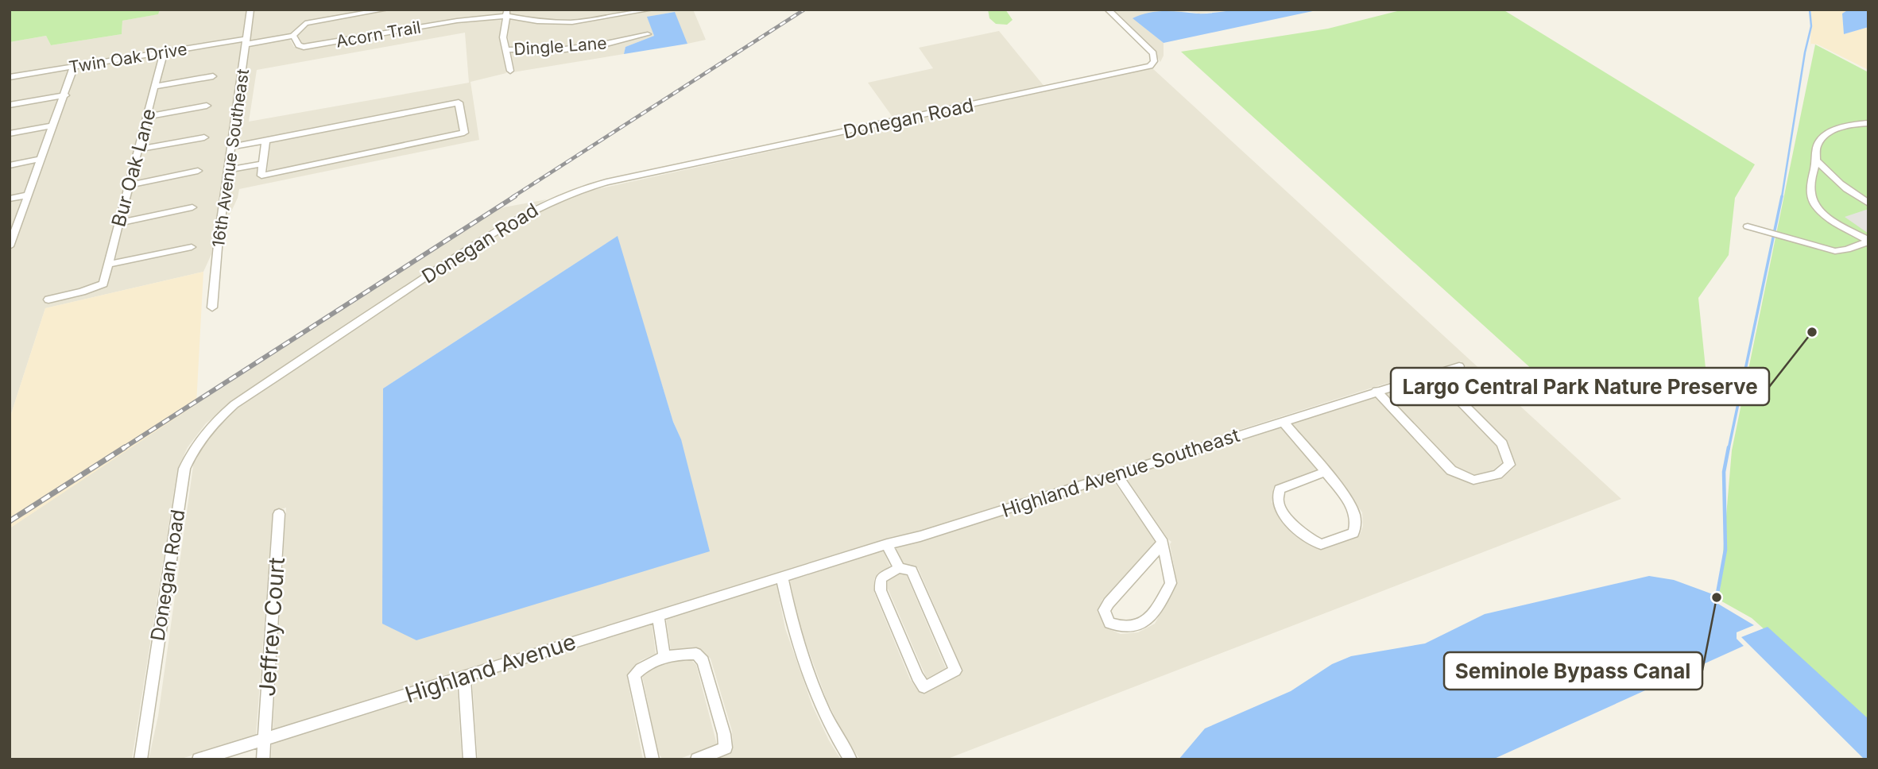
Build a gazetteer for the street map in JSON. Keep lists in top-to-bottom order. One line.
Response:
{"streets":{"street":["Acorn Trail","Dingle Lane","Twin Oak Drive","Donegan Road","16th Avenue Southeast","Bur Oak Lane","Highland Avenue Southeast","Jeffrey Court","Highland Avenue"]},"crossings":[["Twin Oak Drive","16th Avenue Southeast"],["Twin Oak Drive","Bur Oak Lane"],["Highland Avenue Southeast","Highland Avenue"],["Jeffrey Court","Highland Avenue"]],"places":["Largo Central Park Nature Preserve","Seminole Bypass Canal"]}
